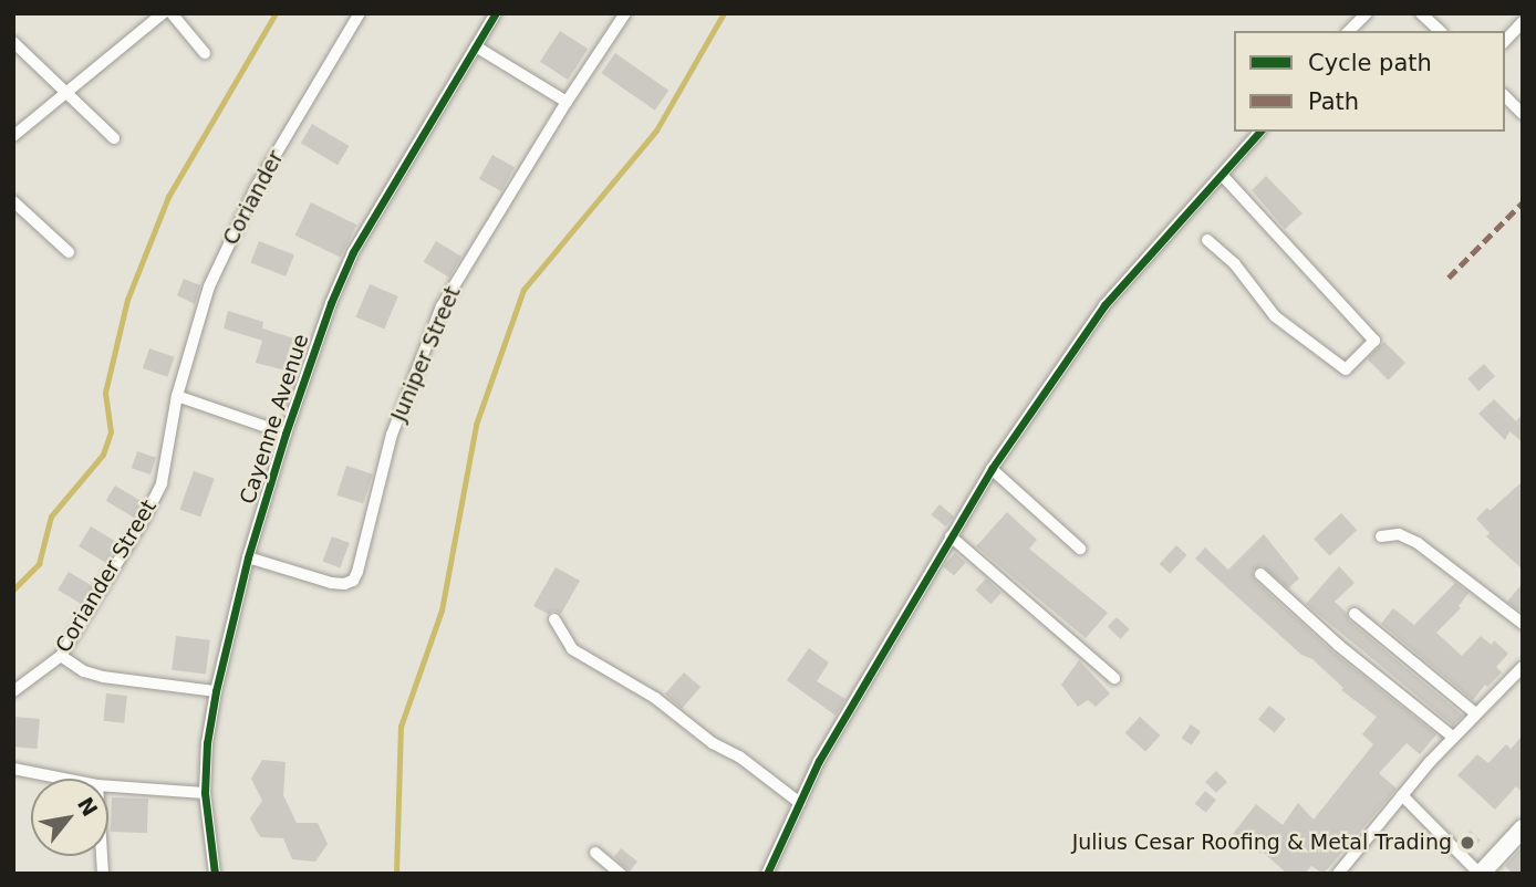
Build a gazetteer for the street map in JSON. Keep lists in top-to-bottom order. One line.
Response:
{"streets":{"street":["Coriander","Juniper Street","Cayenne Avenue","Coriander Street"]},"crossings":[["Coriander","Coriander Street"],["Juniper Street","Cayenne Avenue"]],"places":["Julius Cesar Roofing & Metal Trading"],"legend":["Cycle path","Path"],"north":"top right"}
